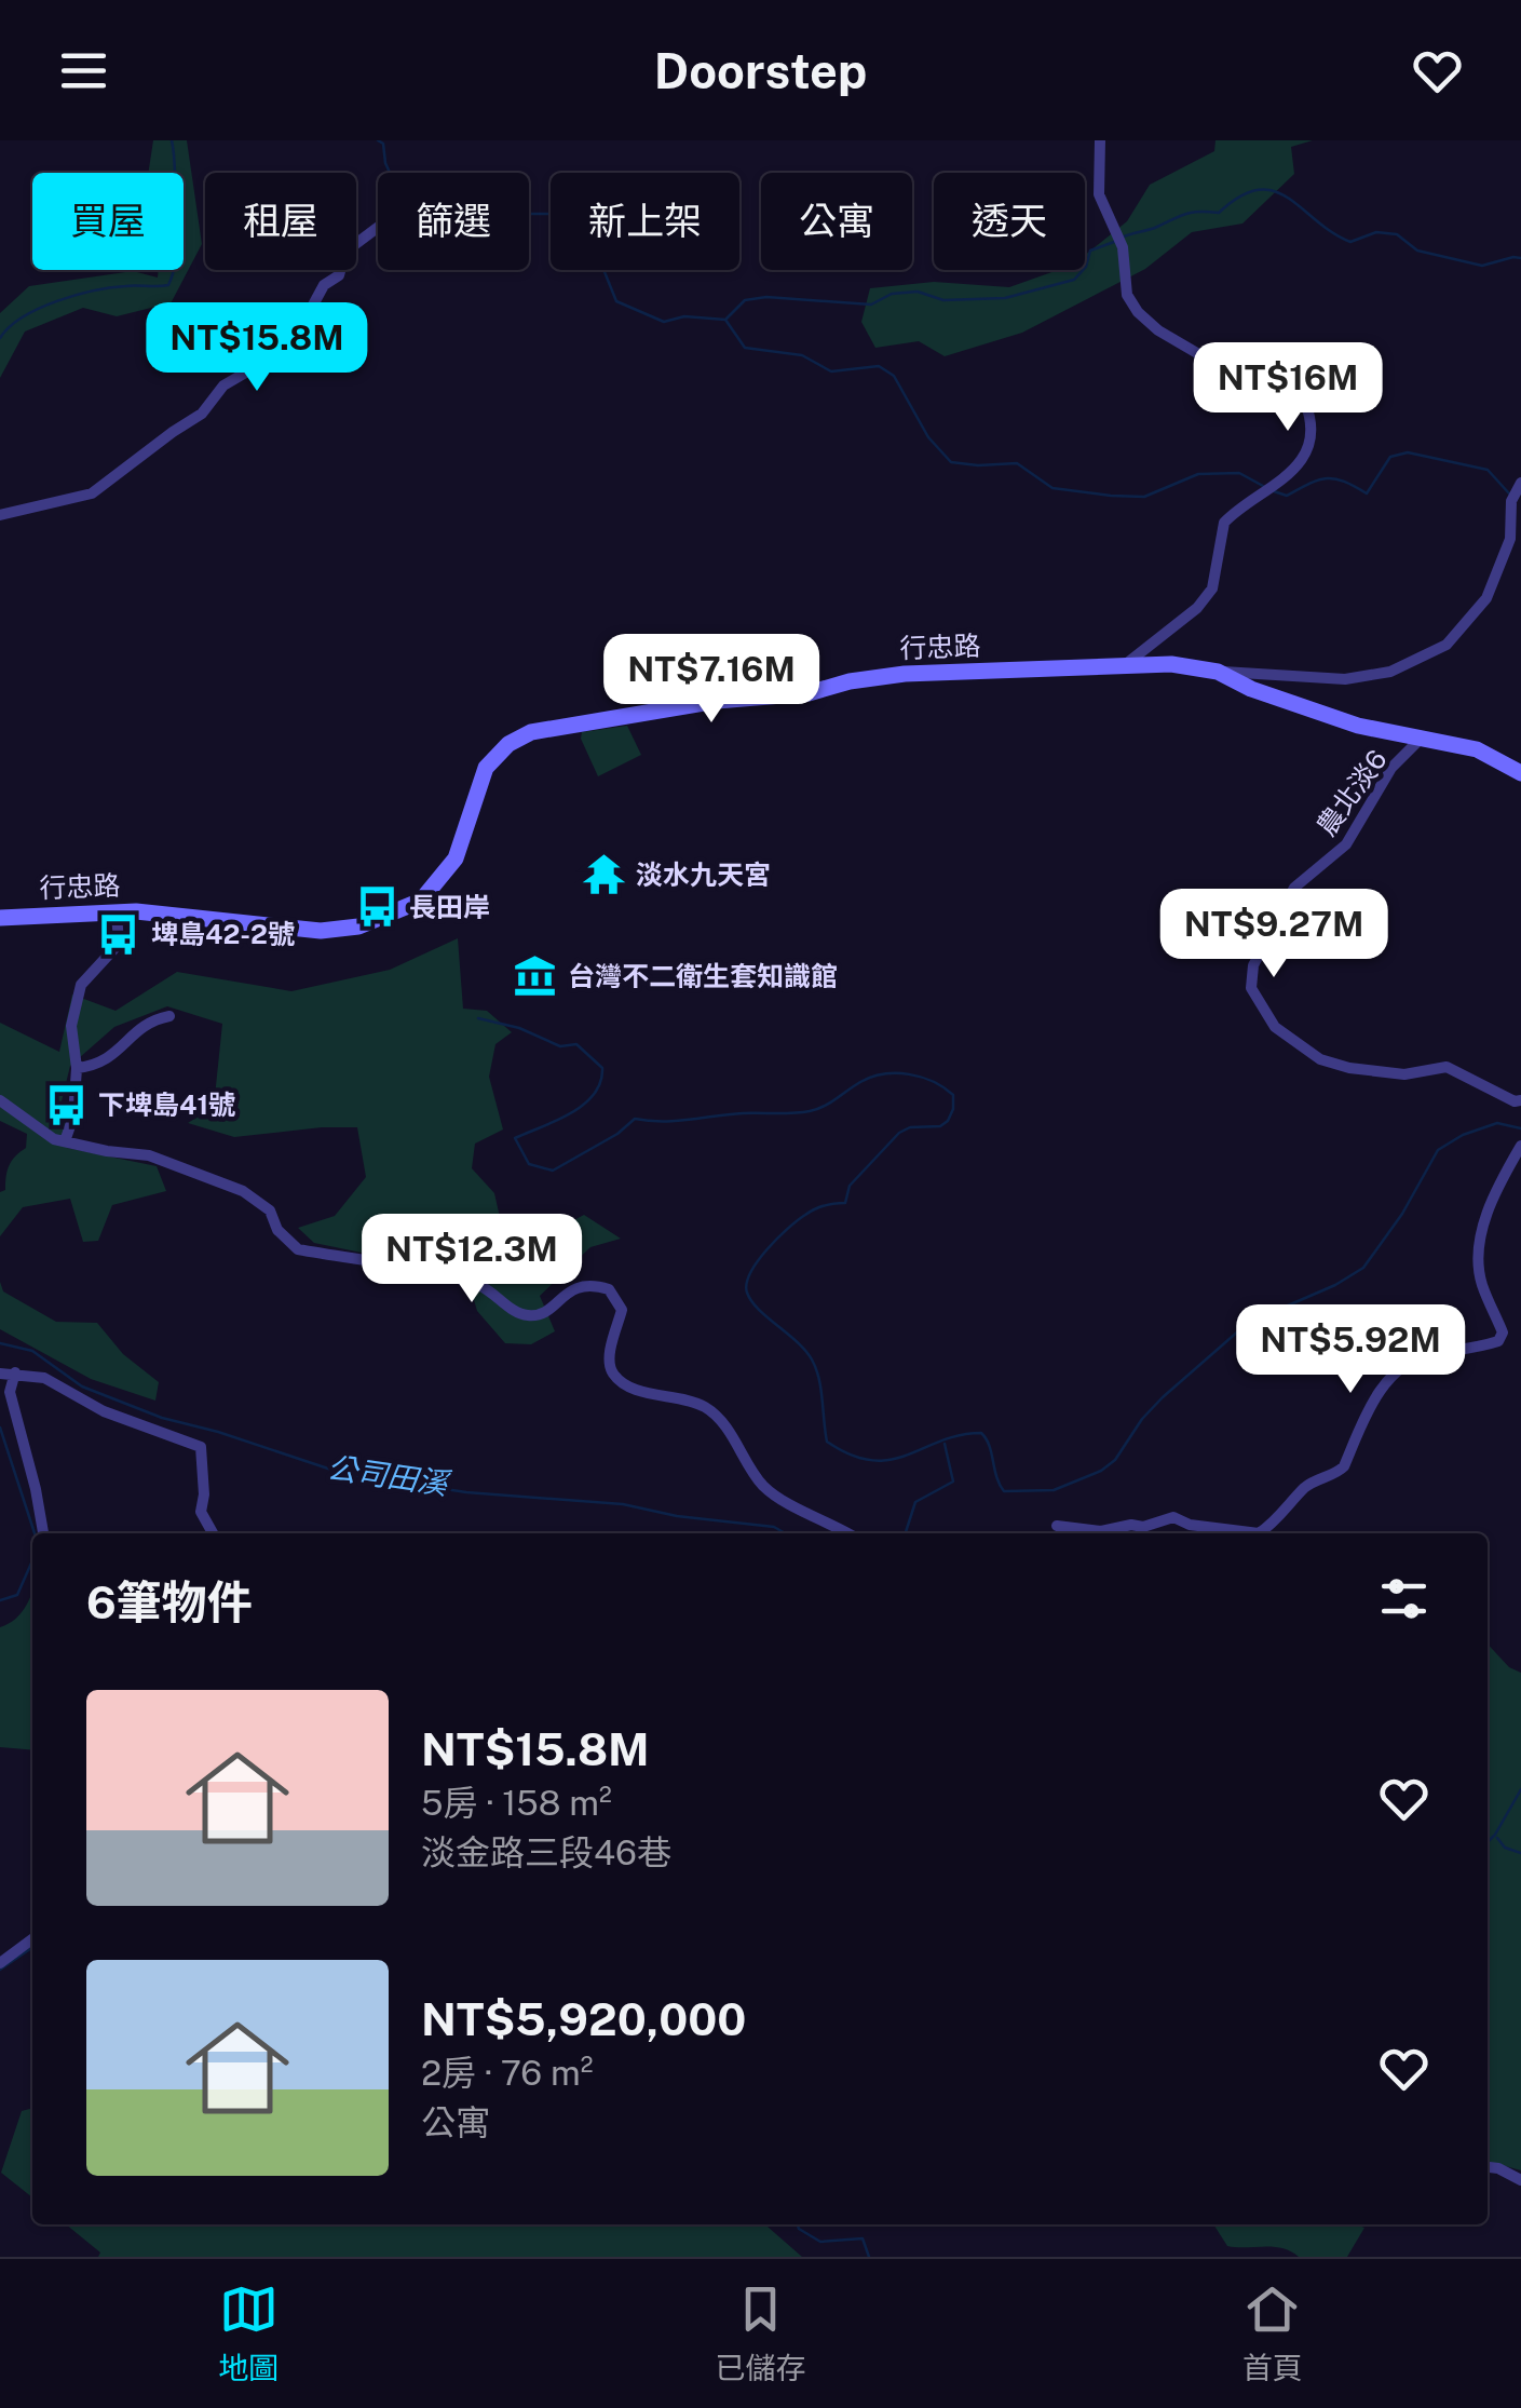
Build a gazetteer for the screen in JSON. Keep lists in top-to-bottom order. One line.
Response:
{"streets":{"street":["行忠路","農北淡6"]},"crossings":[["行忠路","農北淡6"]],"water":["公司田溪"],"places":{"temple":["淡水九天宮"],"bus stop":["長田岸","埤島42-2號","下埤島41號"],"museum":["台灣不二衛生套知識館"]},"page":{"header":"Doorstep","chip":["買屋","租屋","篩選","新上架","公寓","透天"],"price":["NT$15.8M","NT$16M","NT$7.16M","NT$9.27M","NT$12.3M","NT$5.92M"],"heading":"6筆物件","list":[{"name":"NT$15.8M","note":"5房 · 158 m² · 淡金路三段46巷"},{"name":"NT$5,920,000","note":"2房 · 76 m² · 公寓"}],"tabs":["地圖","已儲存","首頁"]}}
